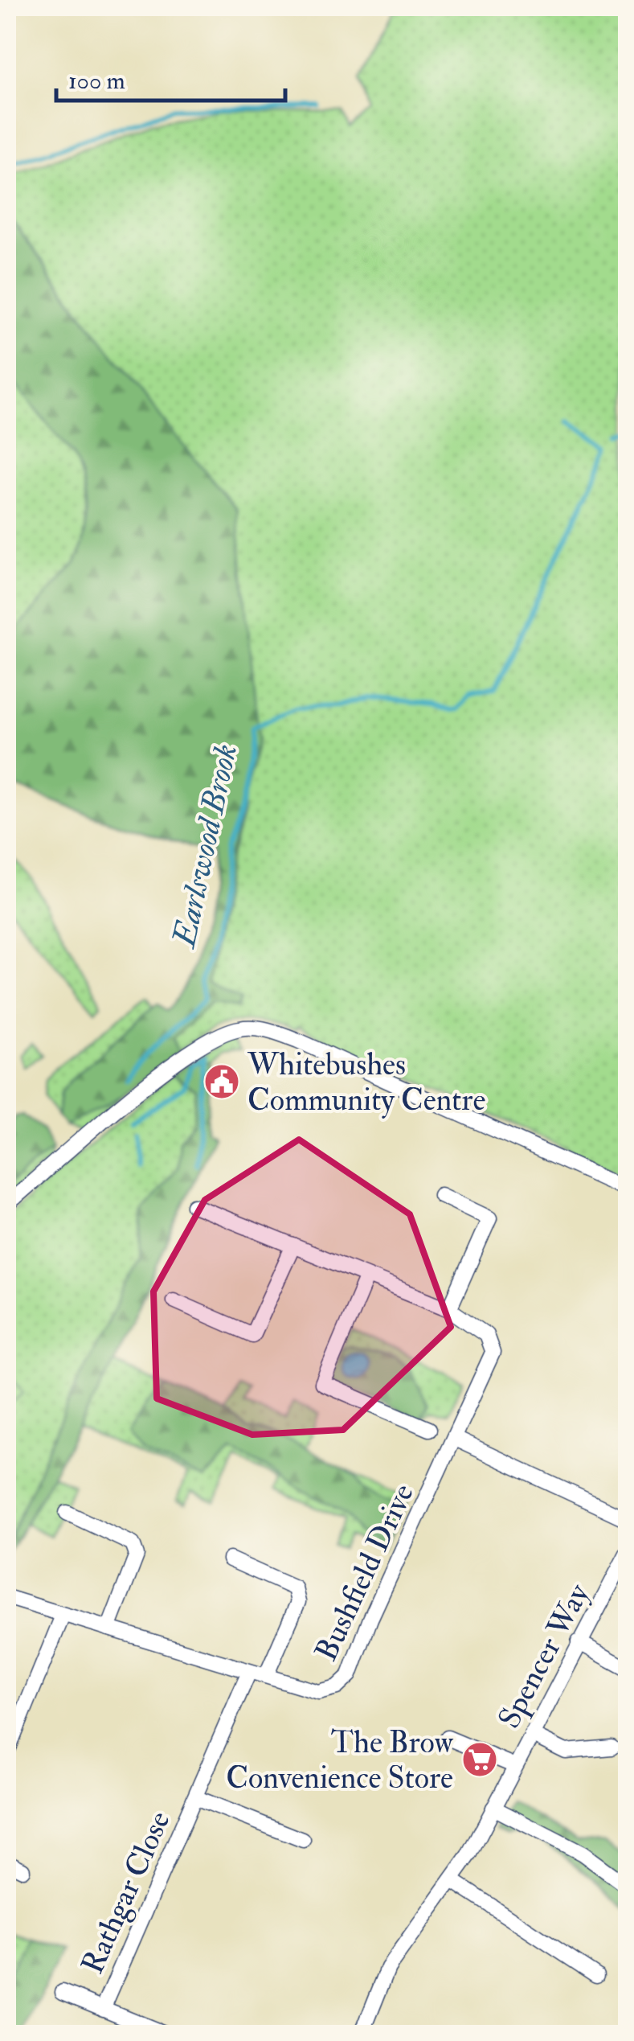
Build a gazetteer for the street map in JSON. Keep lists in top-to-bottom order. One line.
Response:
{"streets":{"street":["Bushfield Drive","Spencer Way","Rathgar Close"]},"crossings":[["Bushfield Drive","Rathgar Close"]],"water":["Earlswood Brook"],"places":{"public building":["Whitebushes Community Centre"],"supermarket":["The Brow Convenience Store"]},"scale_bar":"100 m"}
